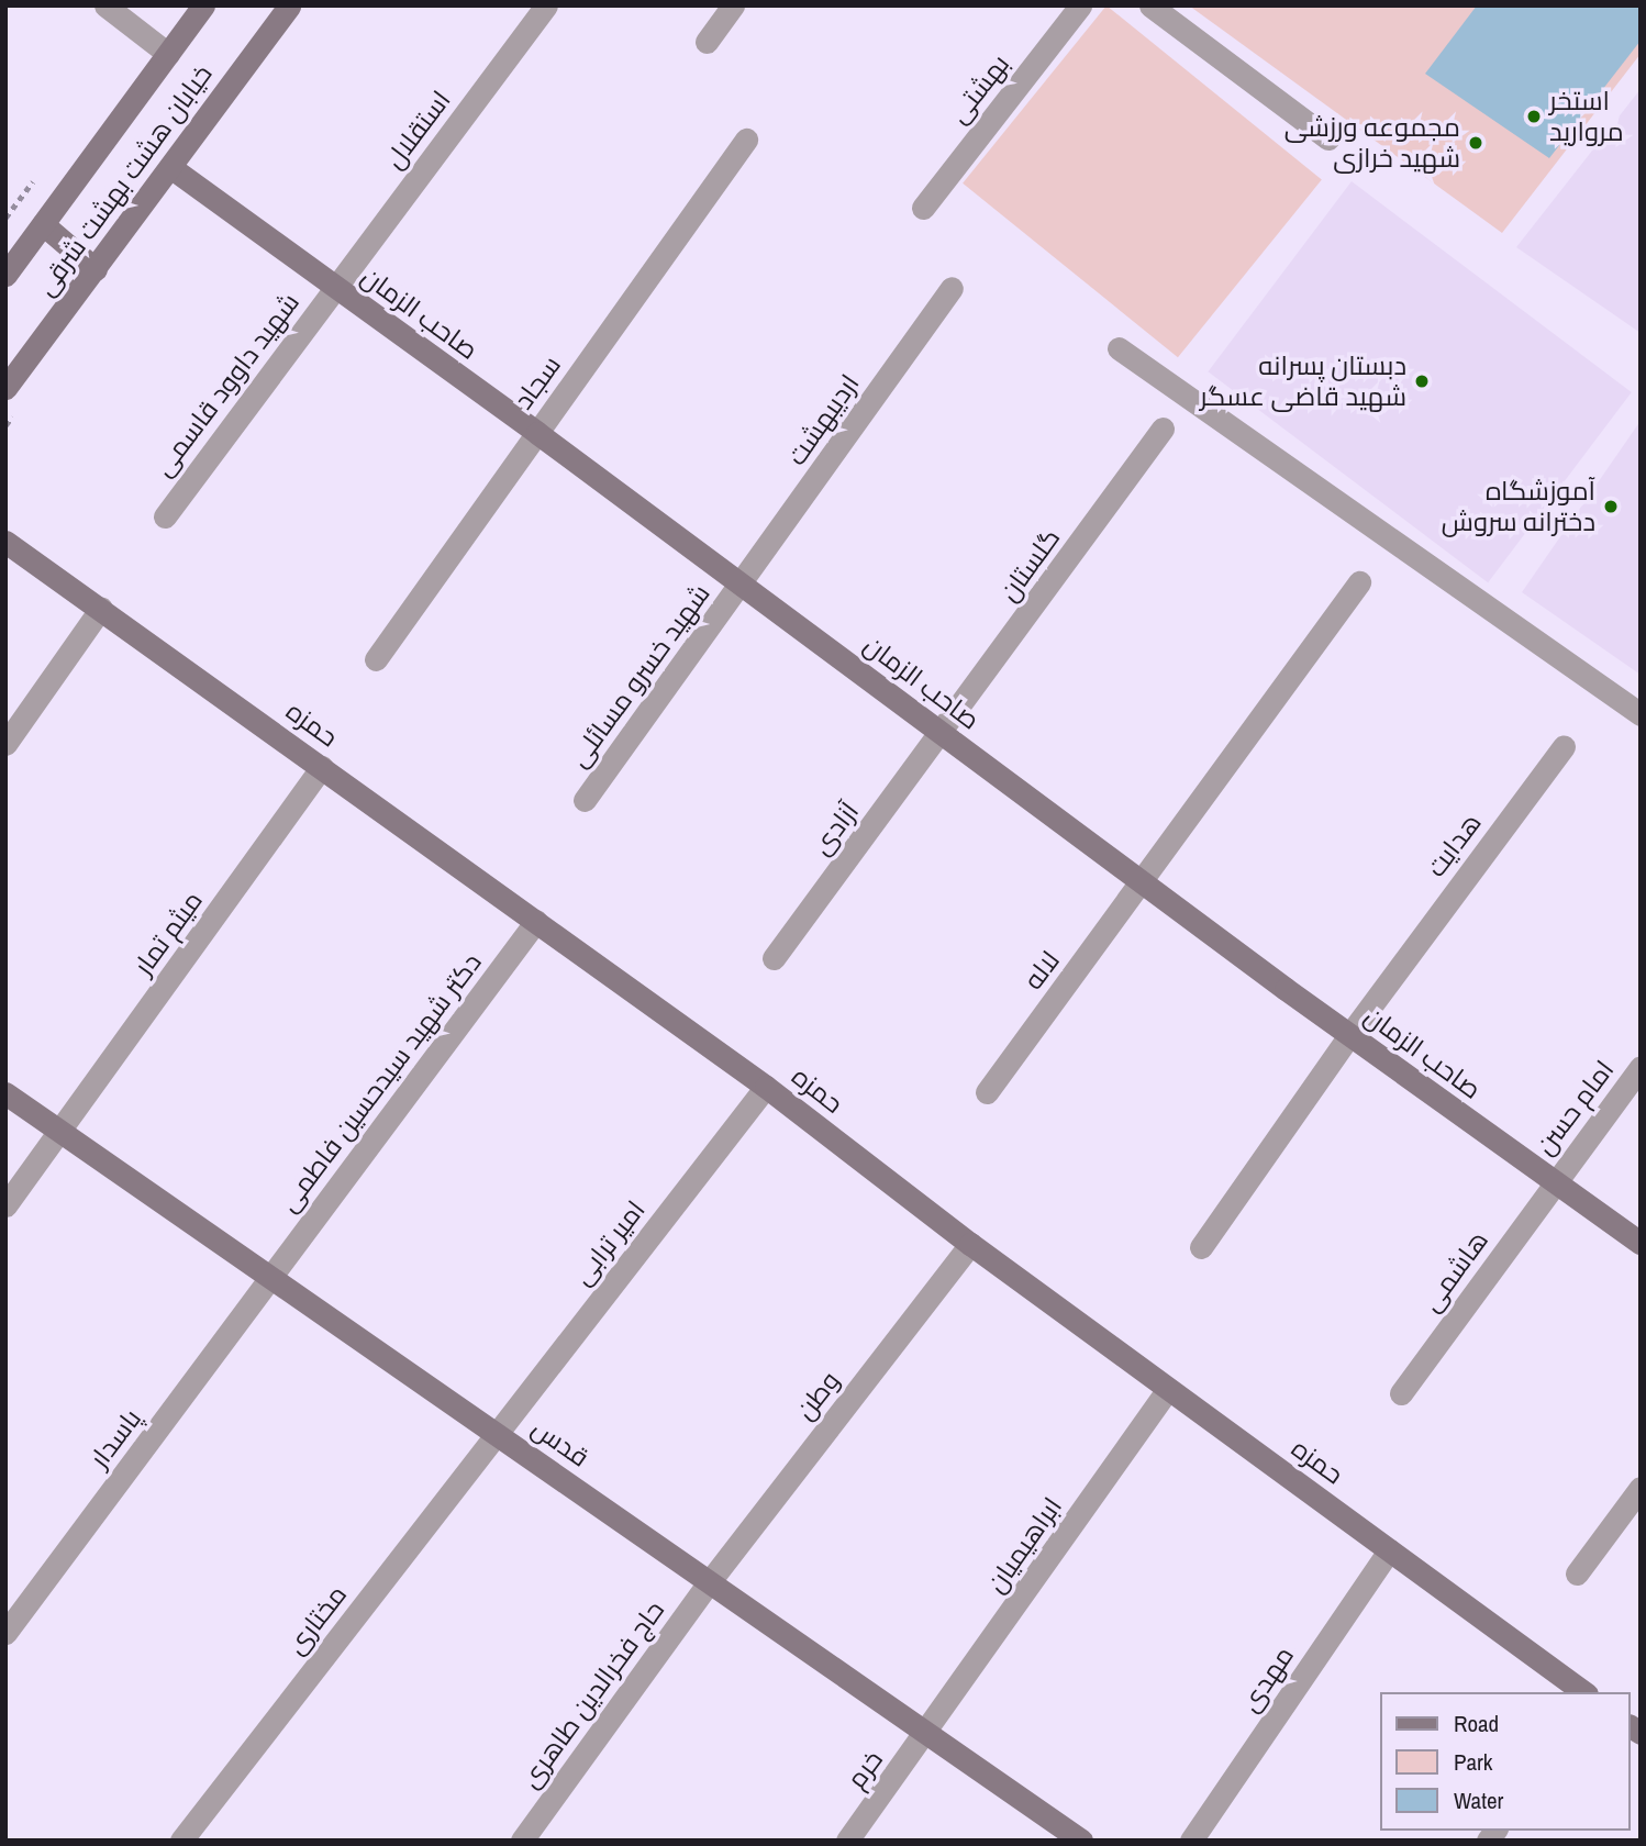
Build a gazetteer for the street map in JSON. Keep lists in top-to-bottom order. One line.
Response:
{"streets":{"street":["بهشتی","استقلال","خیابان هشت بهشت شرقی","صاحب الزمان","سجاد","شهید داوود قاسمی","اردیبهشت","گلستان","شهید خسرو مسائلی","حمزه","آزادی","هدایت","میثم تمار","لاله","دکتر شهید سیدحسین فاطمی","امام حسن","امیر ترابی","هاشمی","وطن","پاسدار","قدس","ابراهیمیان","مختاری","مهدی","حاج فخرالدین طاهری","خرم"]},"crossings":[["استقلال","صاحب الزمان"],["استقلال","شهید داوود قاسمی"],["خیابان هشت بهشت شرقی","صاحب الزمان"],["صاحب الزمان","سجاد"],["صاحب الزمان","شهید داوود قاسمی"],["صاحب الزمان","اردیبهشت"],["صاحب الزمان","گلستان"],["صاحب الزمان","شهید خسرو مسائلی"],["صاحب الزمان","آزادی"],["صاحب الزمان","هدایت"],["صاحب الزمان","لاله"],["صاحب الزمان","امام حسن"],["صاحب الزمان","هاشمی"],["اردیبهشت","شهید خسرو مسائلی"],["گلستان","آزادی"],["حمزه","میثم تمار"],["حمزه","دکتر شهید سیدحسین فاطمی"],["حمزه","امیر ترابی"],["حمزه","وطن"],["حمزه","ابراهیمیان"],["حمزه","مهدی"],["میثم تمار","قدس"],["دکتر شهید سیدحسین فاطمی","پاسدار"],["دکتر شهید سیدحسین فاطمی","قدس"],["امام حسن","هاشمی"],["امیر ترابی","قدس"],["امیر ترابی","مختاری"],["وطن","قدس"],["وطن","حاج فخرالدین طاهری"],["پاسدار","قدس"],["قدس","ابراهیمیان"],["قدس","مختاری"],["قدس","حاج فخرالدین طاهری"],["قدس","خرم"],["ابراهیمیان","خرم"]],"places":["استخر مروارید","مجموعه ورزشی شهید خرازی","دبستان پسرانه شهید قاضی عسگر","آموزشگاه دخترانه سروش"],"legend":["Road","Park","Water"]}
